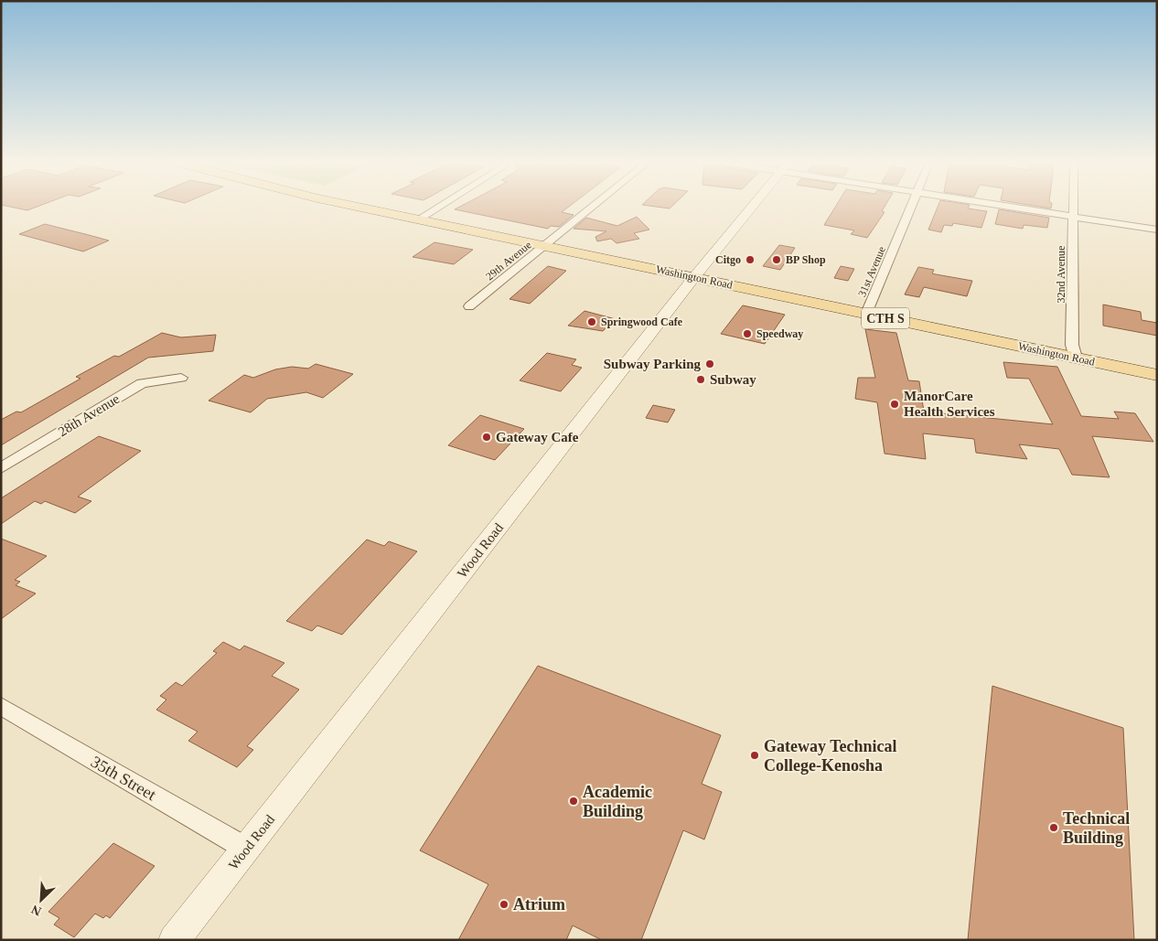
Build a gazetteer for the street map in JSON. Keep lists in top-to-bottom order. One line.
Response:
{"streets":{"main road":["Washington Road","CTH S"],"street":["29th Avenue","31st Avenue","32nd Avenue","28th Avenue","Wood Road","35th Street"]},"crossings":[["29th Avenue","Washington Road"],["31st Avenue","Washington Road"],["32nd Avenue","Washington Road"],["Washington Road","Wood Road"],["Wood Road","35th Street"]],"places":["Citgo","BP Shop","Springwood Cafe","Speedway","Subway Parking","Subway","ManorCare Health Services","Gateway Cafe","Gateway Technical College-Kenosha","Academic Building","Technical Building","Atrium"],"north":"bottom left"}
